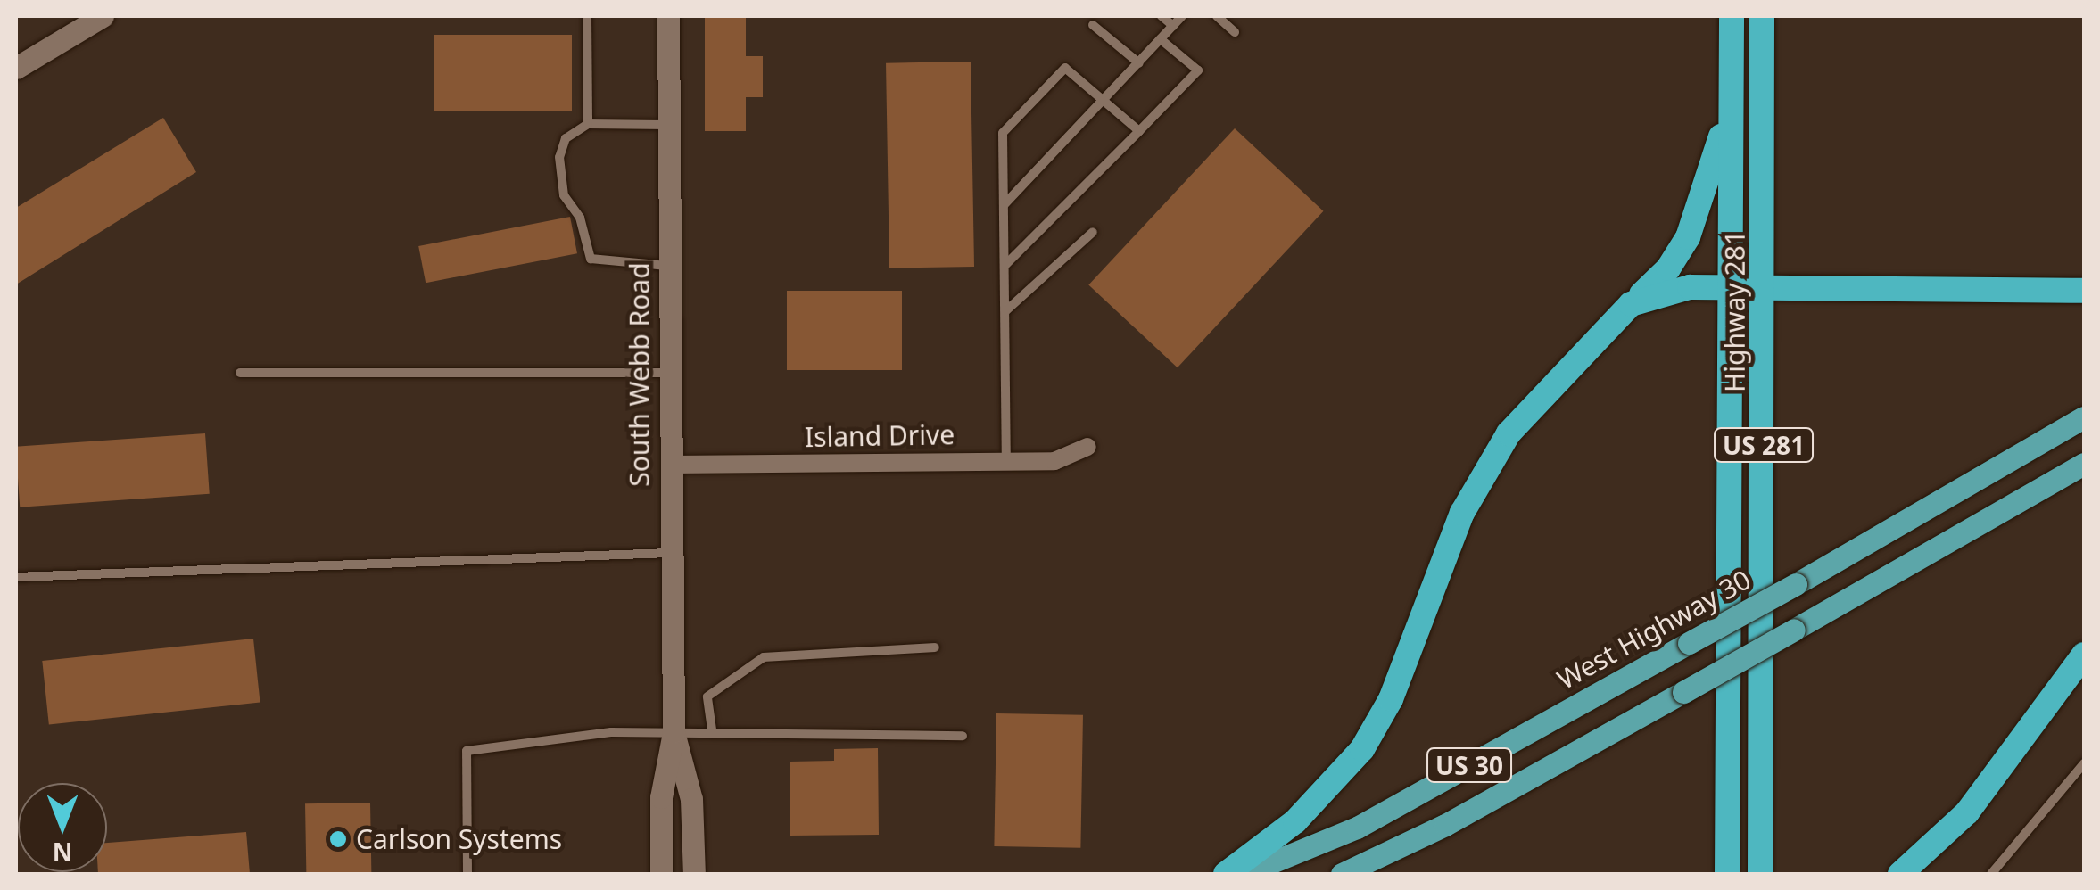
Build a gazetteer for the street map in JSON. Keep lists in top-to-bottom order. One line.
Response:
{"streets":{"highway":["Highway 281","US 281"],"main road":["West Highway 30","US 30"],"street":["South Webb Road","Island Drive"]},"crossings":[["South Webb Road","Island Drive"]],"places":["Carlson Systems"],"north":"bottom"}
